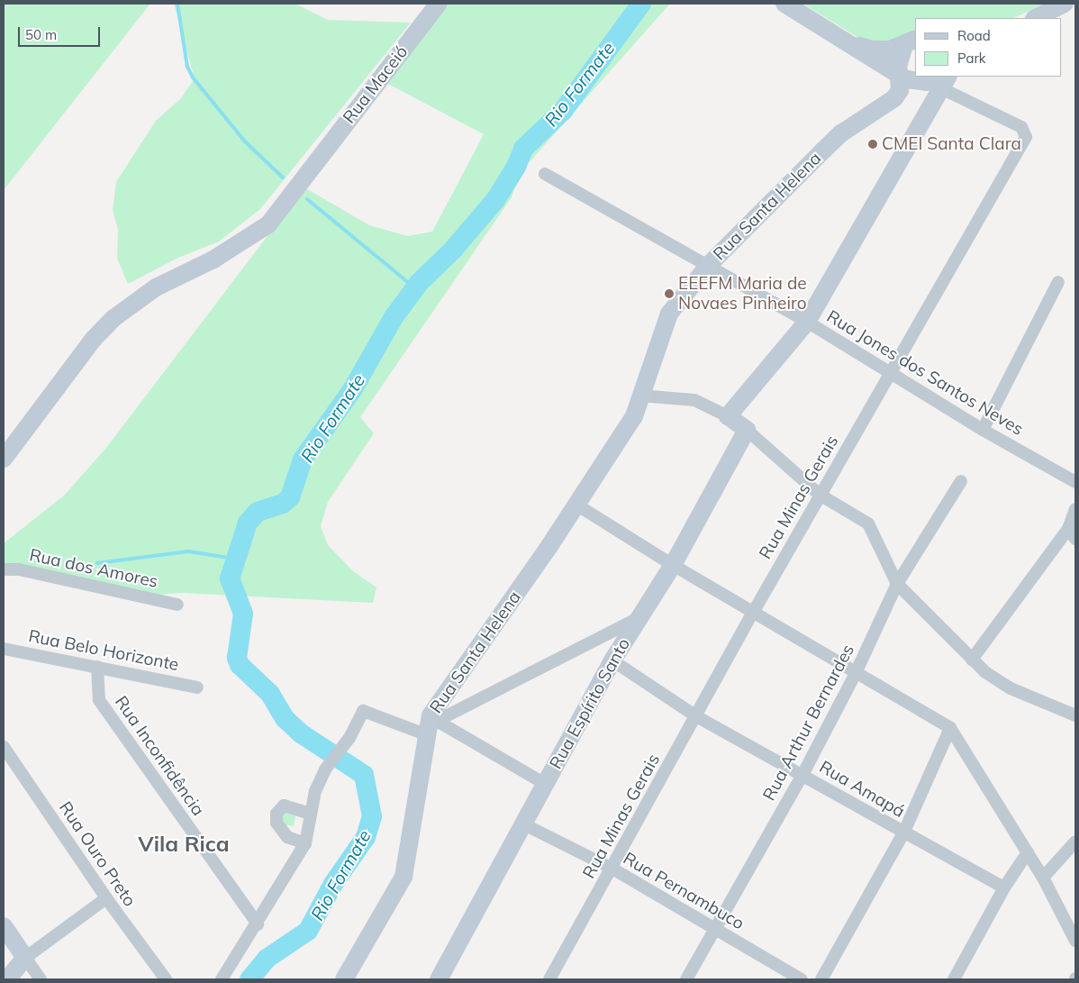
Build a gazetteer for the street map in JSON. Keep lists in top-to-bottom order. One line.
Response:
{"streets":{"street":["Rua Maceió","Rua Santa Helena","Rua Jones dos Santos Neves","Rua Minas Gerais","Rua dos Amores","Rua Belo Horizonte","Rua Espírito Santo","Rua Arthur Bernardes","Rua Inconfidência","Rua Amapá","Rua Ouro Preto","Rua Pernambuco"]},"crossings":[["Rua Santa Helena","Rua Jones dos Santos Neves"],["Rua Jones dos Santos Neves","Rua Minas Gerais"],["Rua Minas Gerais","Rua Amapá"],["Rua Minas Gerais","Rua Pernambuco"],["Rua Belo Horizonte","Rua Inconfidência"],["Rua Espírito Santo","Rua Amapá"],["Rua Espírito Santo","Rua Pernambuco"],["Rua Arthur Bernardes","Rua Amapá"],["Rua Arthur Bernardes","Rua Pernambuco"]],"districts":["Vila Rica"],"water":["Rio Formate"],"places":["CMEI Santa Clara","EEEFM Maria de Novaes Pinheiro"],"legend":["Road","Park"],"scale_bar":"50 m"}
